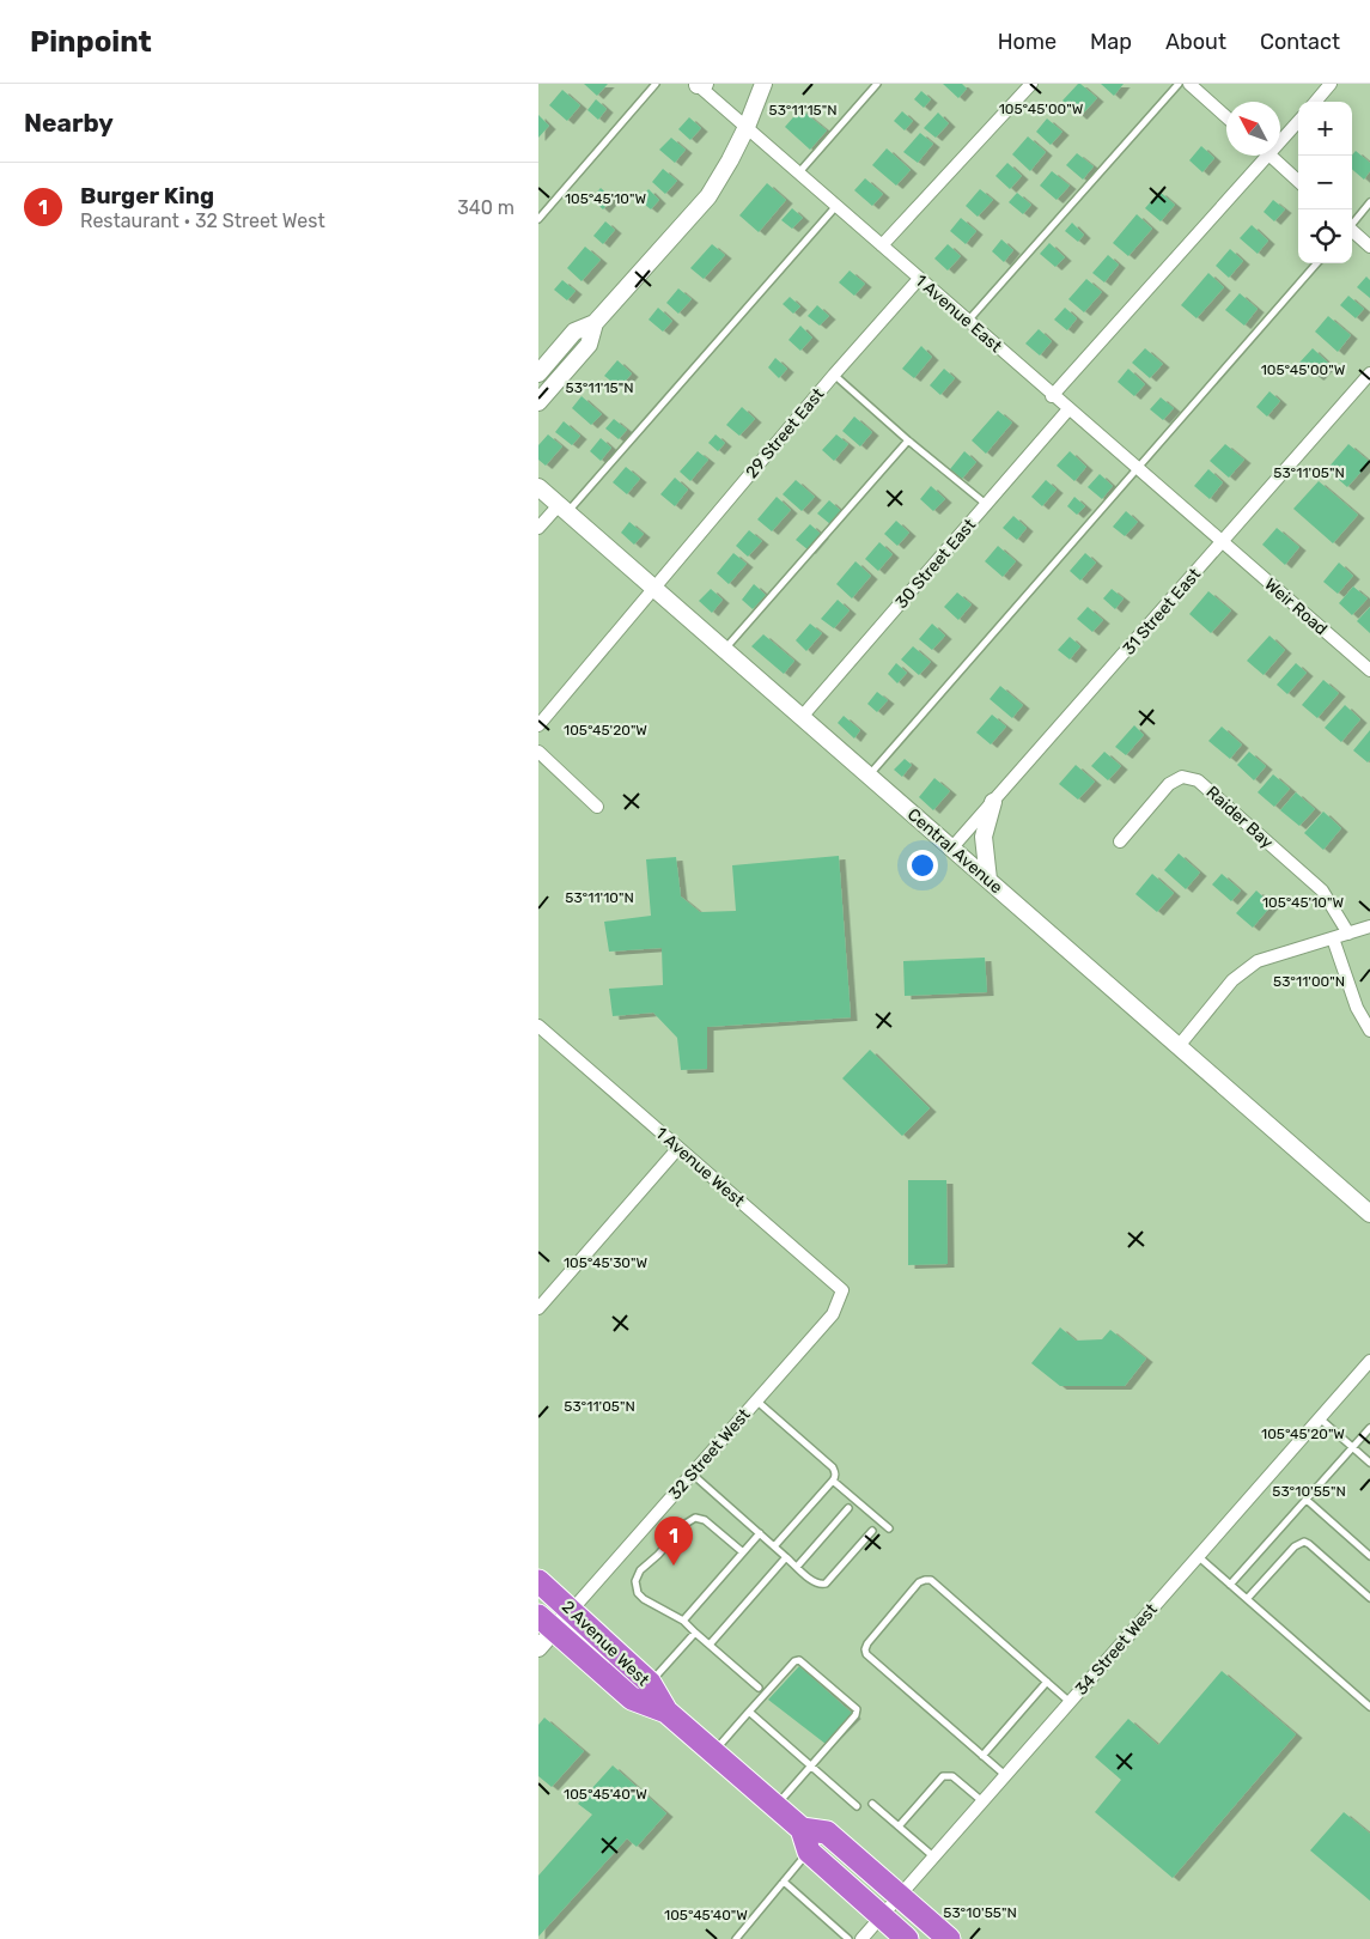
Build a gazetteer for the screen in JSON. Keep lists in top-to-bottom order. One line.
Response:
{"streets":{"highway":["2 Avenue West"],"street":["1 Avenue East","29 Street East","30 Street East","Weir Road","31 Street East","Raider Bay","Central Avenue","1 Avenue West","32 Street West","34 Street West"]},"crossings":[["1 Avenue East","29 Street East"],["1 Avenue East","30 Street East"],["1 Avenue East","Weir Road"],["1 Avenue East","31 Street East"],["29 Street East","Central Avenue"],["30 Street East","Central Avenue"],["Weir Road","31 Street East"],["31 Street East","Central Avenue"],["1 Avenue West","32 Street West"],["32 Street West","2 Avenue West"],["2 Avenue West","34 Street West"]],"north":"top left","page":{"header":"Pinpoint","nav":["Home","Map","About","Contact"],"heading":"Nearby","map_buttons":["+","−"],"list":[{"mark":"1","name":"Burger King","note":"Restaurant · 32 Street West","value":"340 m"}],"pins":"1"},"coordinates":["105°45'00\"W","53°11'15\"N","105°45'10\"W","53°11'05\"N","105°45'20\"W","53°11'10\"N","53°11'00\"N","105°45'30\"W","53°10'55\"N","105°45'40\"W"]}
